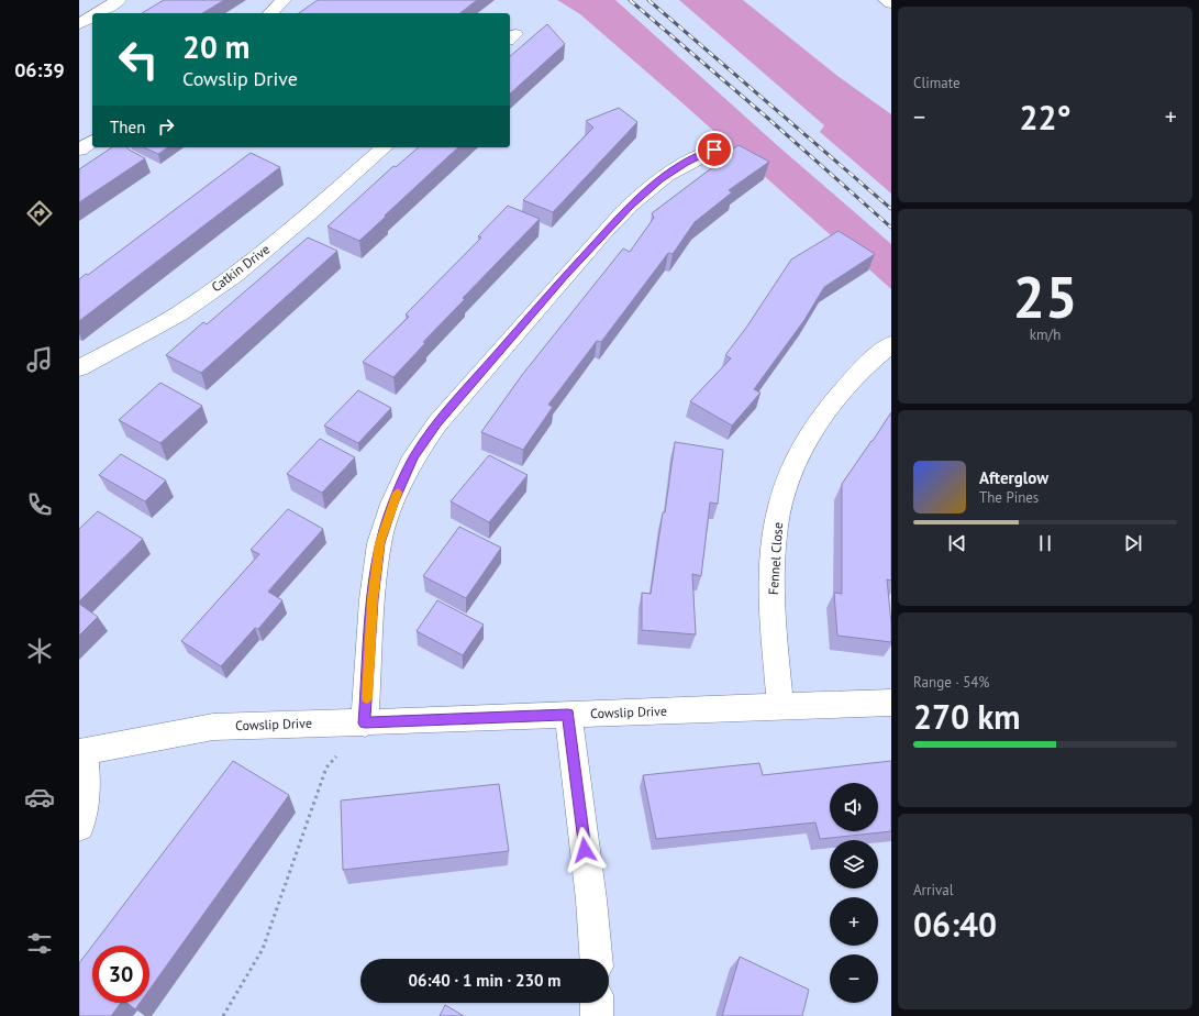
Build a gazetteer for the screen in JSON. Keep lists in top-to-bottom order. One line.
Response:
{"streets":{"street":["Catkin Drive","Fennel Close","Cowslip Drive"]},"crossings":[["Fennel Close","Cowslip Drive"]],"page":{"tabs":"06:39","tile":["Climate",["25","km/h"],["Range · 54%","270 km"],["Arrival","06:40"]],"turn":["20 m","Cowslip Drive"],"heat":["−","22°","+"],"then":"Then","song":["Afterglow","The Pines"],"map_buttons":["+","−"],"limit":"30","trip":"06:40 · 1 min · 230 m"}}
